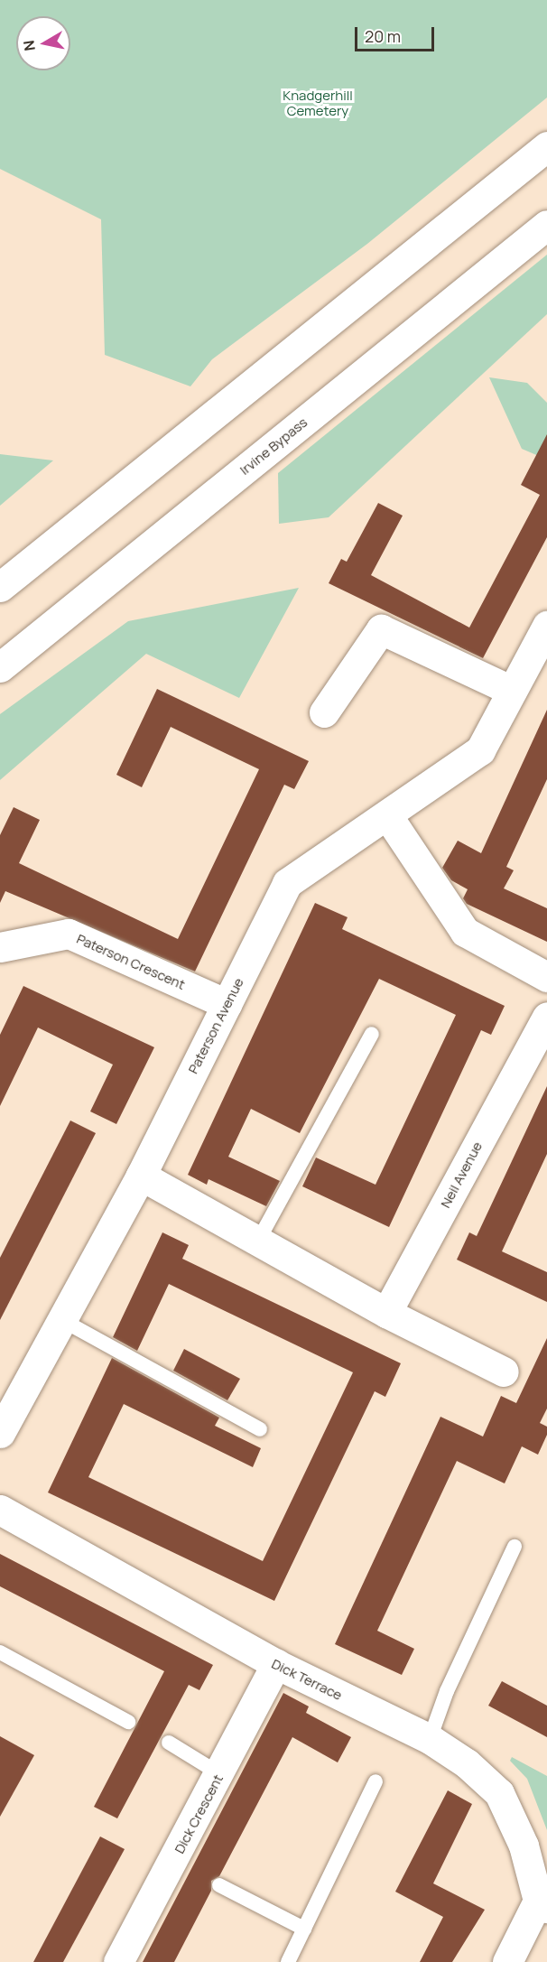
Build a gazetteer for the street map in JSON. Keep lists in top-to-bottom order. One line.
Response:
{"streets":{"main road":["Irvine Bypass","Paterson Crescent","Paterson Avenue","Neil Avenue","Dick Terrace","Dick Crescent"]},"crossings":[["Paterson Crescent","Paterson Avenue"],["Dick Terrace","Dick Crescent"]],"parks":["Knadgerhill Cemetery"],"scale_bar":"20 m","north":"left"}
